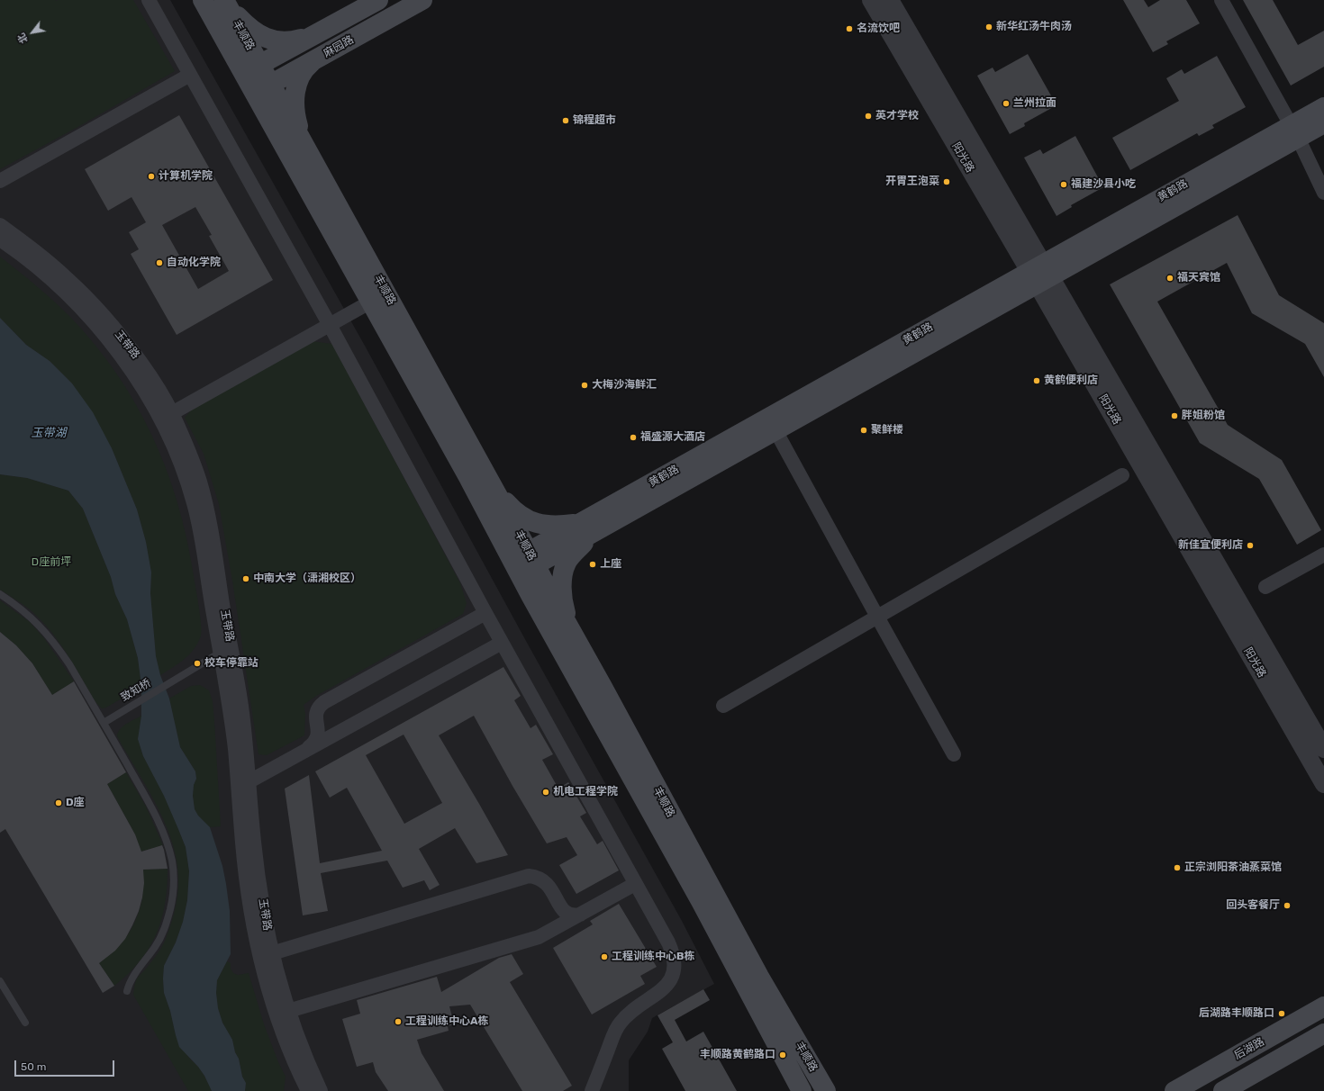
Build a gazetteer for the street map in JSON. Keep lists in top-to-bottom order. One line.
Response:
{"streets":{"main road":["丰顺路","麻园路","黄鹤路","后湖路"],"street":["阳光路","玉带路"],"lane":["致知桥"]},"crossings":[["丰顺路","麻园路"],["丰顺路","黄鹤路"],["阳光路","黄鹤路"],["玉带路","致知桥"]],"water":["玉带湖"],"parks":["D座前坪"],"places":["新华红汤牛肉汤","名流饮吧","兰州拉面","英才学校","锦程超市","计算机学院","开胃王泡菜","福建沙县小吃","自动化学院","福天宾馆","黄鹤便利店","大梅沙海鲜汇","胖姐粉馆","聚鲜楼","福盛源大酒店","新佳宜便利店","上座","中南大学（潇湘校区）","校车停靠站","机电工程学院","D座","正宗浏阳茶油蒸菜馆","回头客餐厅","工程训练中心B栋","后湖路丰顺路口","工程训练中心A栋","丰顺路黄鹤路口"],"scale_bar":"50 m","north":"bottom left"}
